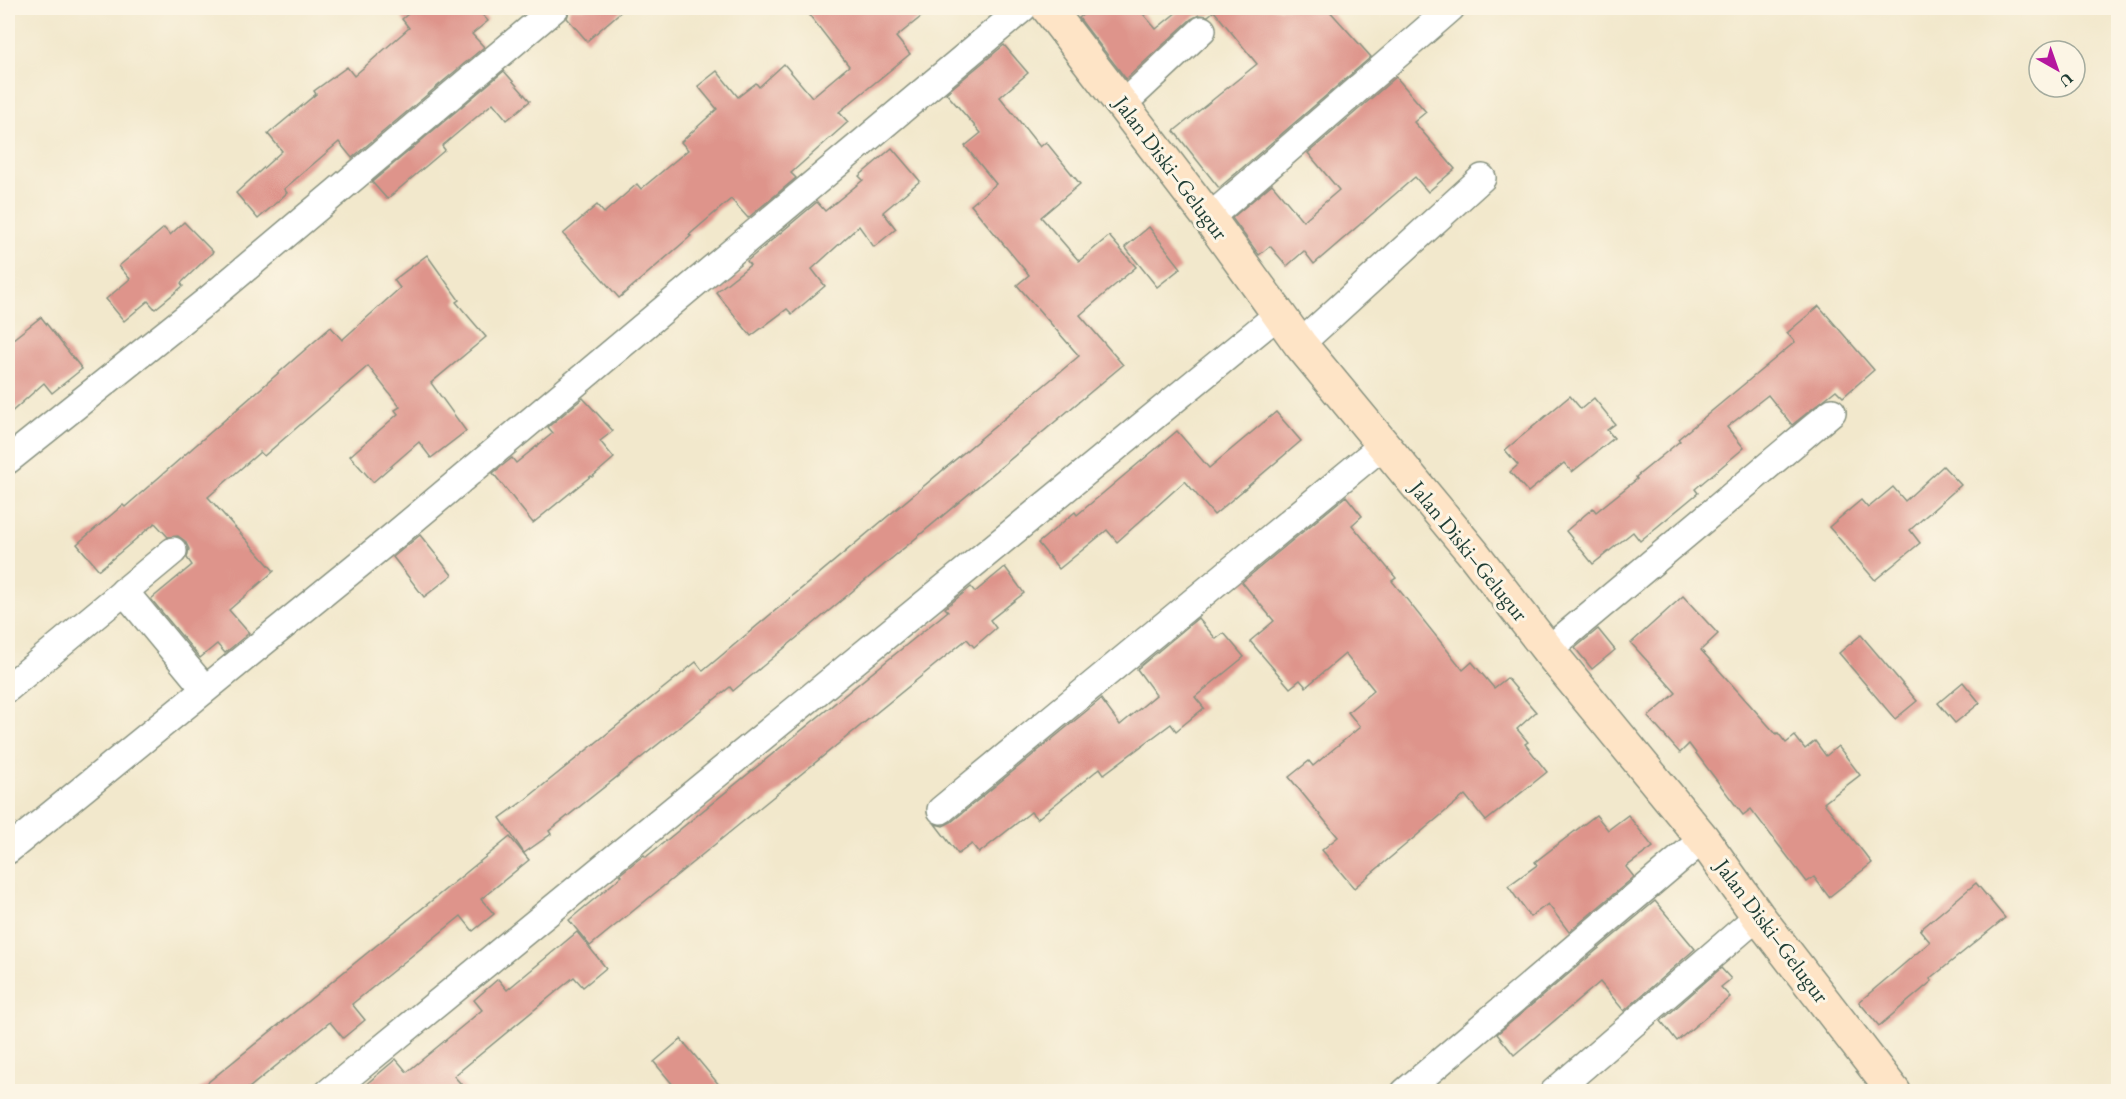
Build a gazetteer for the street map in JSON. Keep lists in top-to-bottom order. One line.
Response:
{"streets":{"main road":["Jalan Diski–Gelugur"]},"north":"bottom right"}
